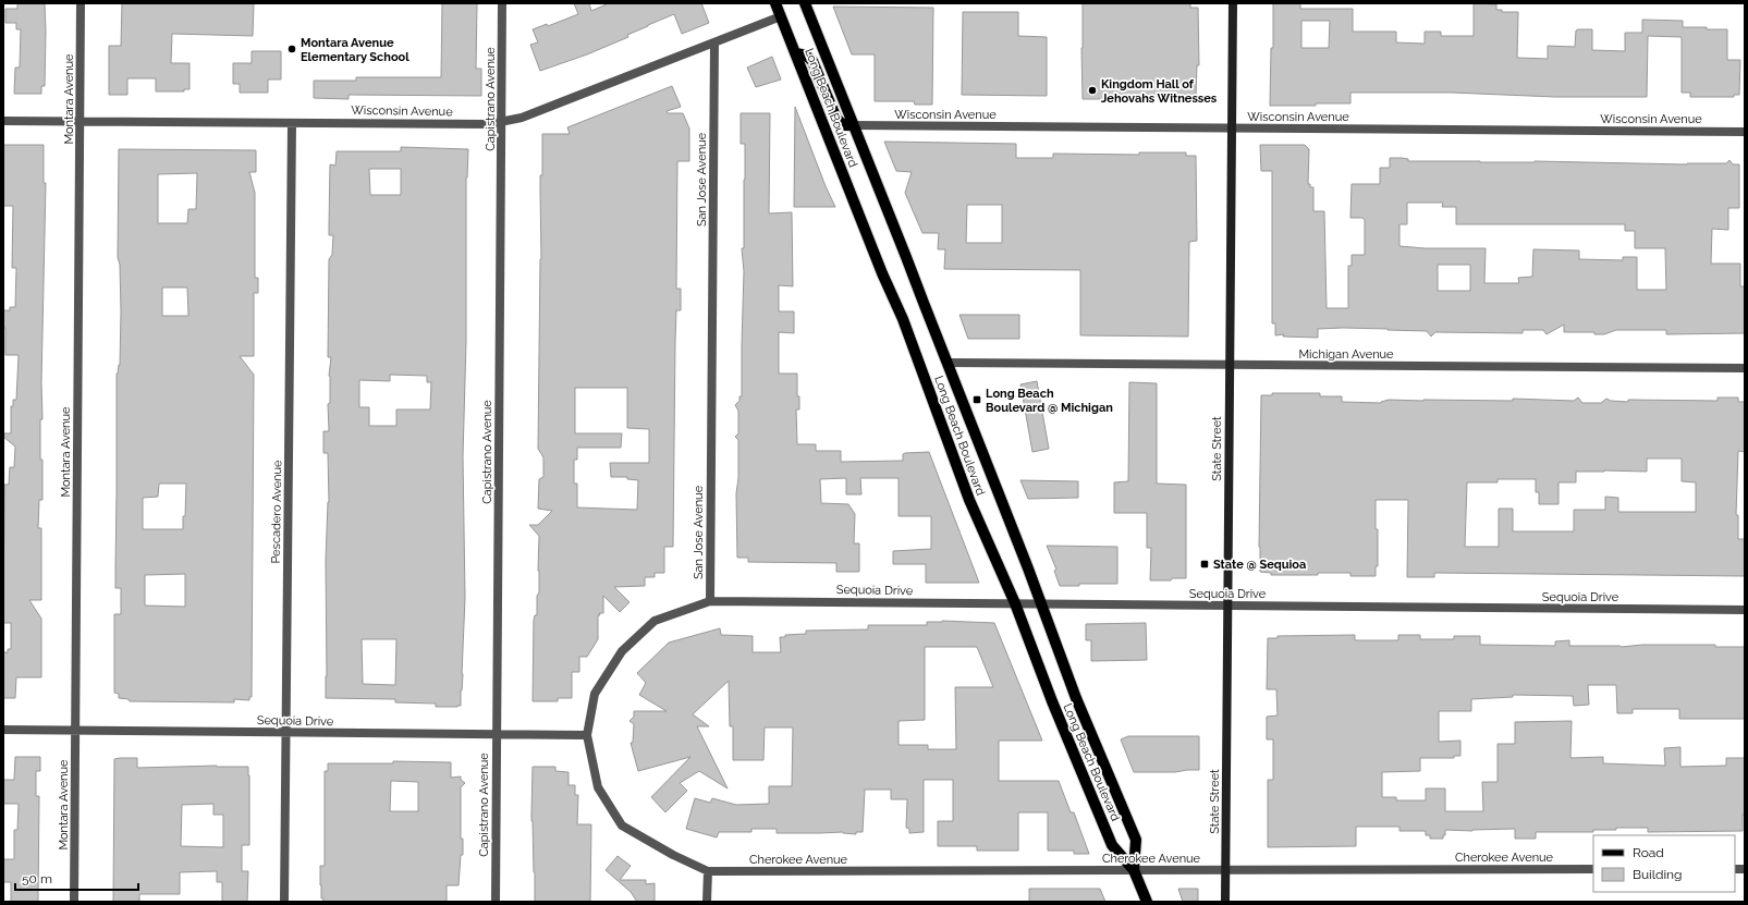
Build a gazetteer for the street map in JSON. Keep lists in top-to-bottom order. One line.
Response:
{"streets":{"main road":["Long Beach Boulevard","State Street"],"street":["Montara Avenue","Capistrano Avenue","Wisconsin Avenue","San Jose Avenue","Michigan Avenue","Pescadero Avenue","Sequoia Drive","Cherokee Avenue"]},"crossings":[["Montara Avenue","Wisconsin Avenue"],["Montara Avenue","Sequoia Drive"],["Capistrano Avenue","Wisconsin Avenue"],["Capistrano Avenue","Sequoia Drive"],["Long Beach Boulevard","Wisconsin Avenue"],["Long Beach Boulevard","Michigan Avenue"],["Long Beach Boulevard","Sequoia Drive"],["Long Beach Boulevard","Cherokee Avenue"],["Wisconsin Avenue","San Jose Avenue"],["Wisconsin Avenue","State Street"],["Wisconsin Avenue","Pescadero Avenue"],["San Jose Avenue","Sequoia Drive"],["Michigan Avenue","State Street"],["State Street","Sequoia Drive"],["State Street","Cherokee Avenue"],["Pescadero Avenue","Sequoia Drive"]],"places":{"other":["Montara Avenue Elementary School","Kingdom Hall of Jehovahs Witnesses"],"transit":["Long Beach Boulevard @ Michigan","State @ Sequioa"]},"legend":["Road","Building"],"scale_bar":"50 m"}
